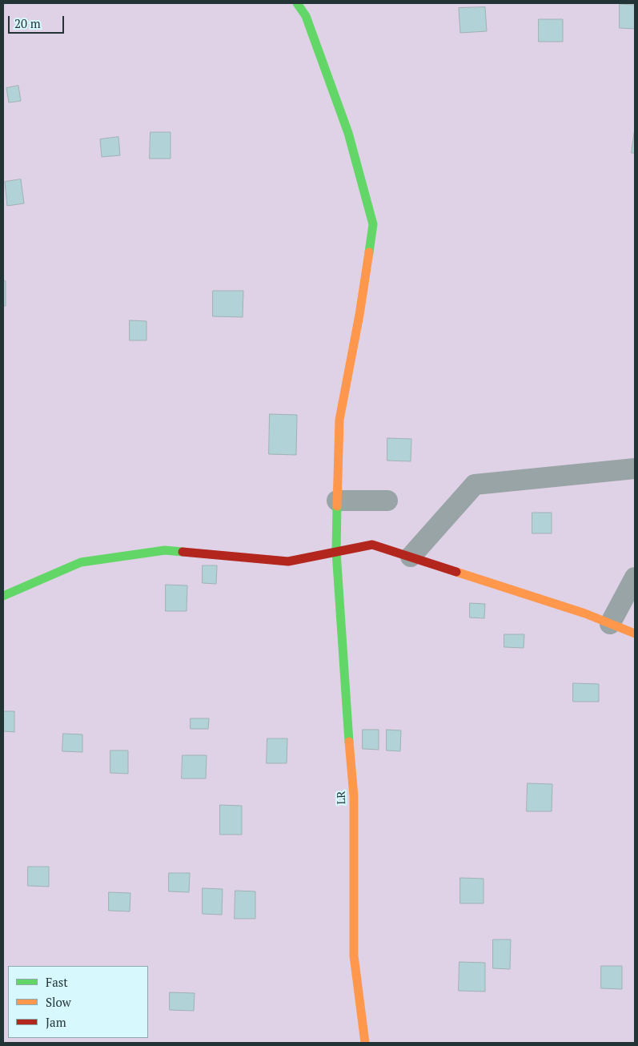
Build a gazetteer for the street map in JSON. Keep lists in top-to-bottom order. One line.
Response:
{"streets":{"street":["LR"]},"legend":["Fast","Slow","Jam"],"scale_bar":"20 m"}
